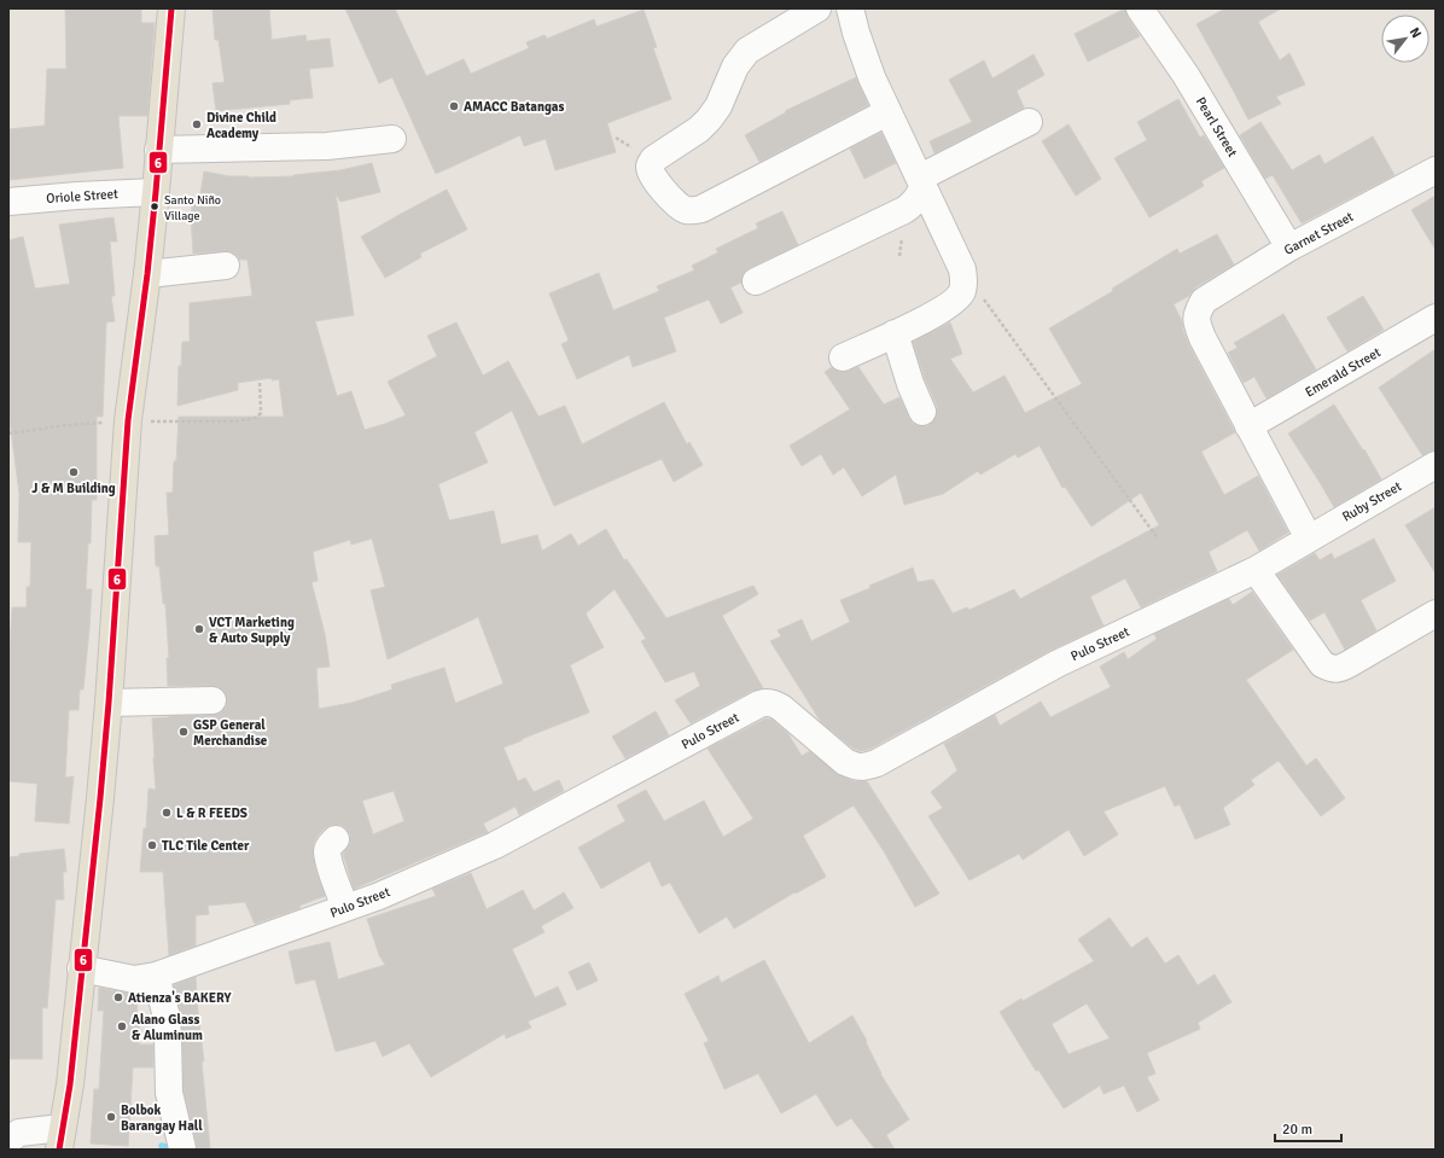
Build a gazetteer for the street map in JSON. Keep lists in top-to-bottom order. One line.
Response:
{"streets":{"street":["Pearl Street","Oriole Street","Garnet Street","Emerald Street","Ruby Street","Pulo Street"]},"crossings":[["Pearl Street","Garnet Street"],["Garnet Street","Emerald Street"],["Ruby Street","Pulo Street"]],"places":["AMACC Batangas","Divine Child Academy","Santo Niño Village","J & M Building","VCT Marketing & Auto Supply","GSP General Merchandise","L & R FEEDS","TLC Tile Center","Atienza's BAKERY","Alano Glass & Aluminum","Bolbok Barangay Hall"],"lines":["transit line 6"],"scale_bar":"20 m","north":"top right"}
